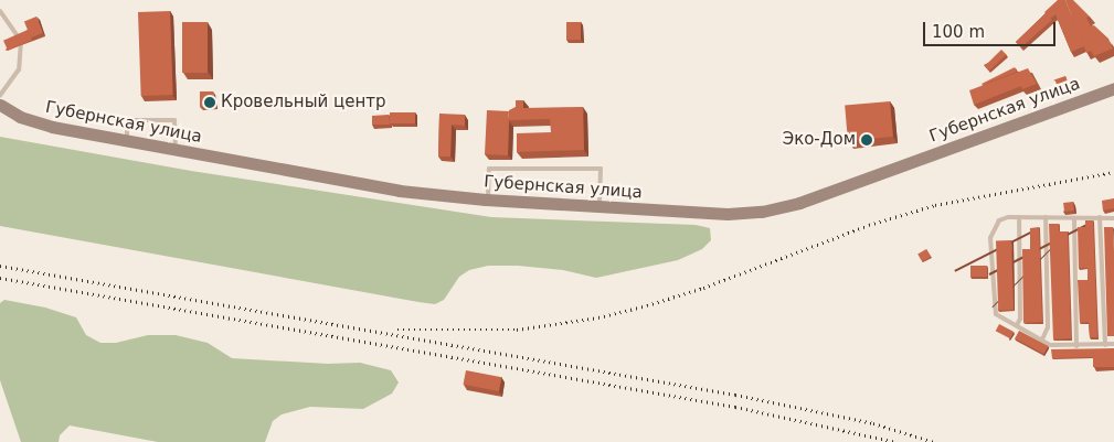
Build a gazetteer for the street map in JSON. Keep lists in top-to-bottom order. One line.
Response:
{"streets":{"main road":["Губернская улица"]},"places":["Кровельный центр","Эко-Дом"],"scale_bar":"100 m"}
